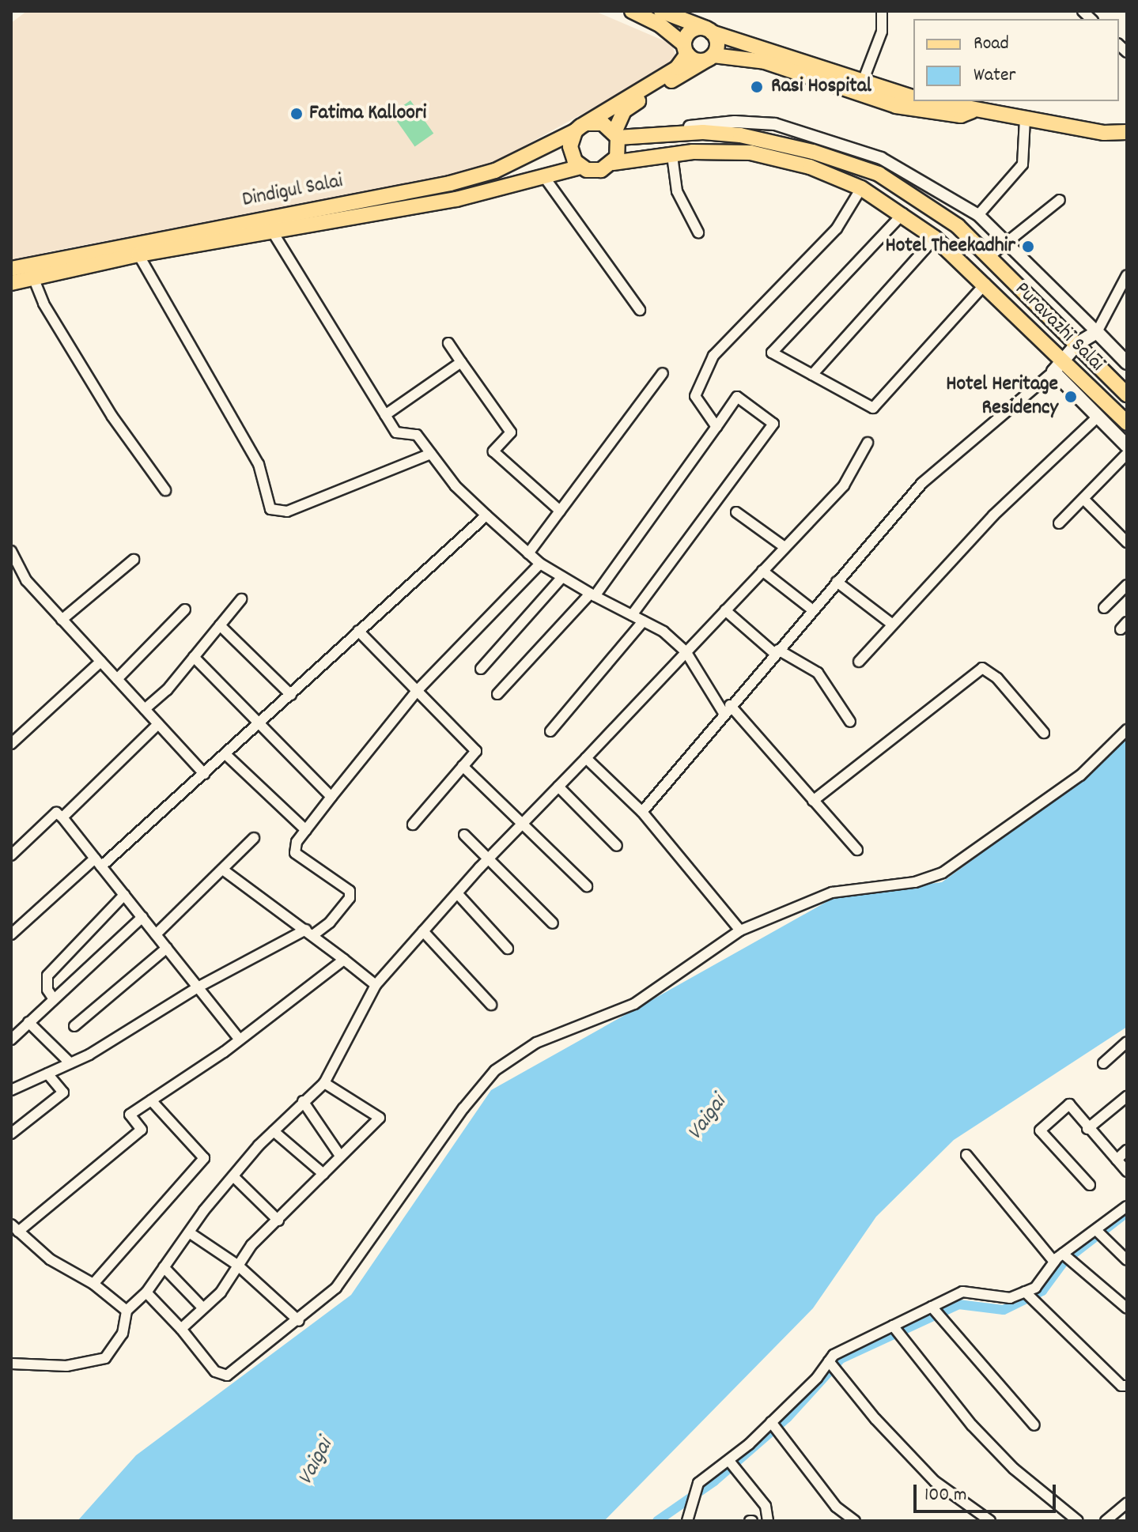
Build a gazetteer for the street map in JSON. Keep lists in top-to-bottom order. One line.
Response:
{"streets":{"main road":["Dindigul Salai","Puravazhi Salai"]},"crossings":[["Dindigul Salai","Puravazhi Salai"]],"water":["Vaigai"],"places":["Rasi Hospital","Fatima Kalloori","Hotel Theekadhir","Hotel Heritage Residency"],"legend":["Road","Water"],"scale_bar":"100 m"}
